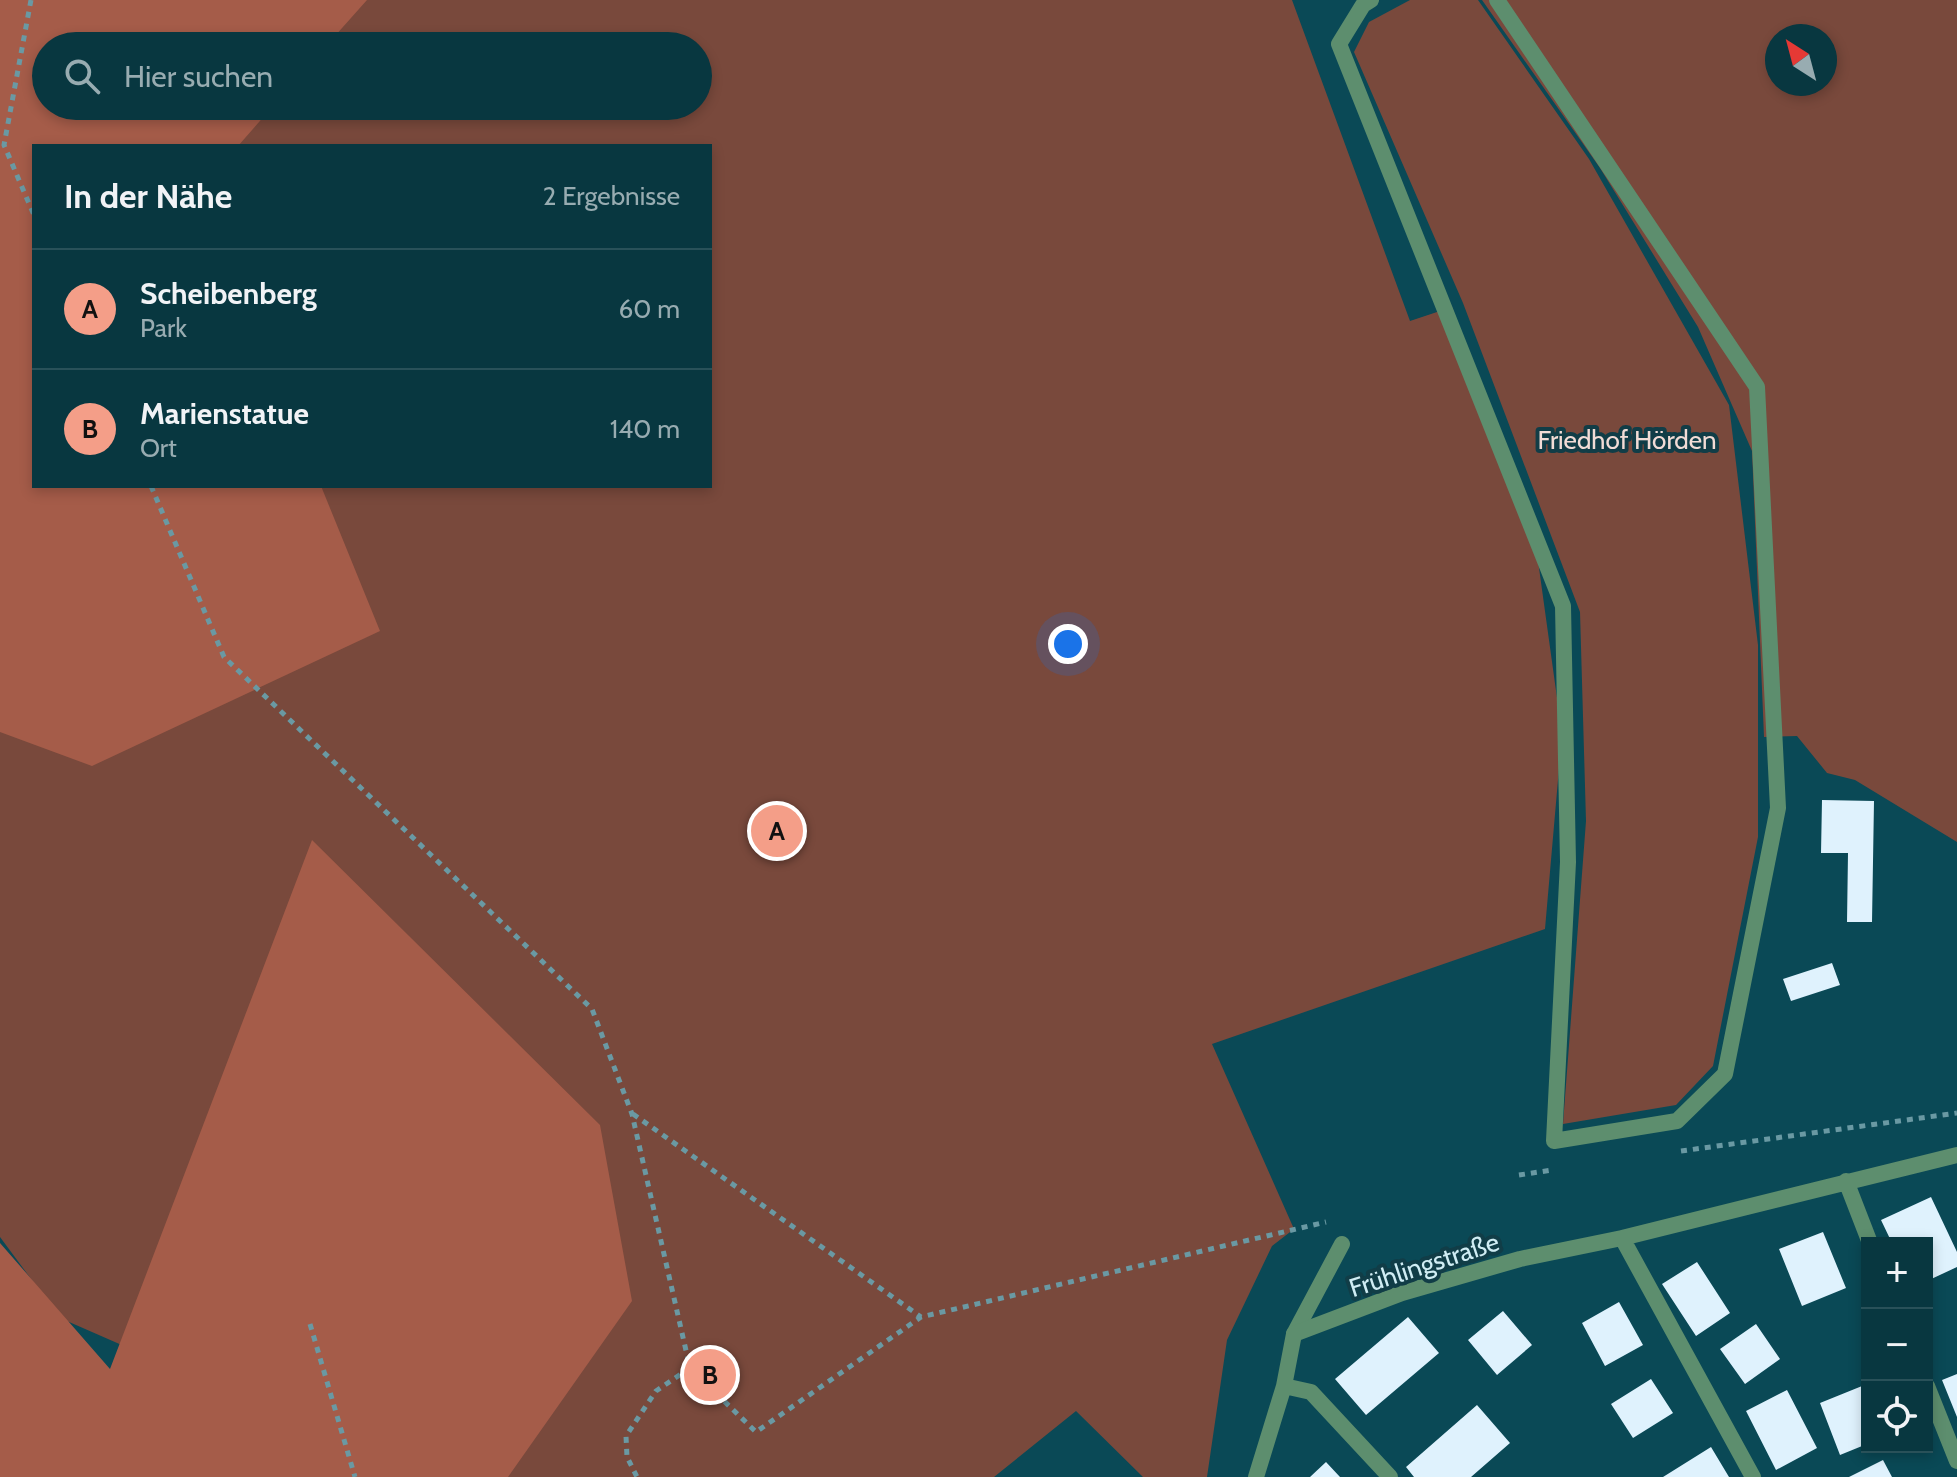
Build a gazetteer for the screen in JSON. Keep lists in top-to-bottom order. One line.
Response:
{"streets":{"street":["Frühlingstraße"]},"parks":["Friedhof Hörden"],"north":"top left","page":{"search":"Hier suchen","heading":["In der Nähe","2 Ergebnisse"],"list":[{"mark":"A","name":"Scheibenberg","note":"Park","value":"60 m"},{"mark":"B","name":"Marienstatue","note":"Ort","value":"140 m"}],"pins":["A","B"],"map_buttons":["+","−"]}}
